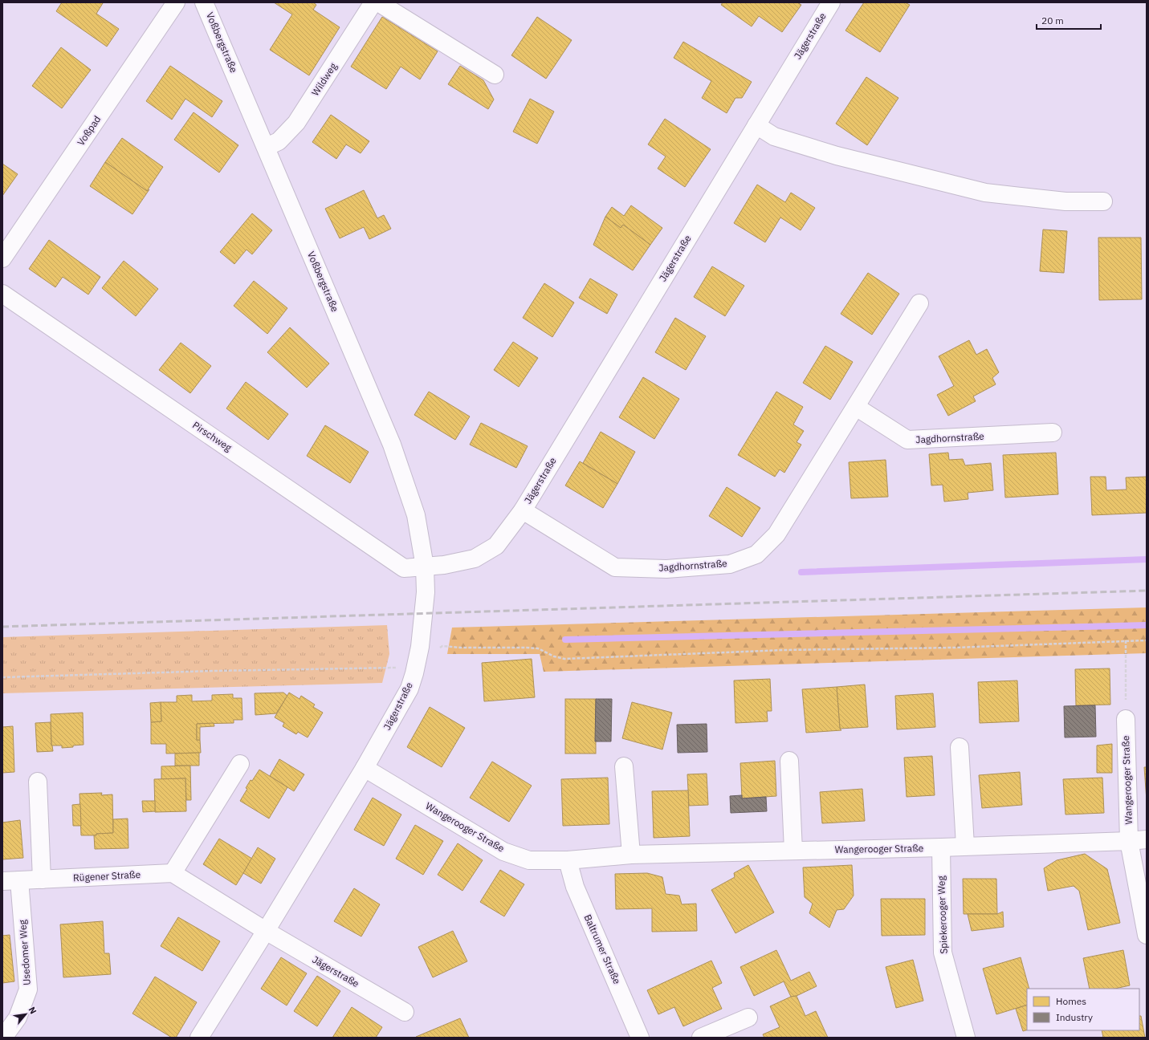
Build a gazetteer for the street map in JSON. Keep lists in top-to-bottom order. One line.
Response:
{"streets":{"street":["Jägerstraße","Voßbergstraße","Wildweg","Voßpad","Pirschweg","Jagdhornstraße","Wangerooger Straße","Rügener Straße","Spiekerooger Weg","Baltrumer Straße","Usedomer Weg"]},"crossings":[["Jägerstraße","Voßbergstraße"],["Jägerstraße","Pirschweg"],["Jägerstraße","Jagdhornstraße"],["Jägerstraße","Wangerooger Straße"],["Voßbergstraße","Wildweg"],["Voßbergstraße","Pirschweg"],["Wangerooger Straße","Spiekerooger Weg"],["Wangerooger Straße","Baltrumer Straße"],["Rügener Straße","Usedomer Weg"]],"legend":["Homes","Industry"],"scale_bar":"20 m","north":"top right"}
